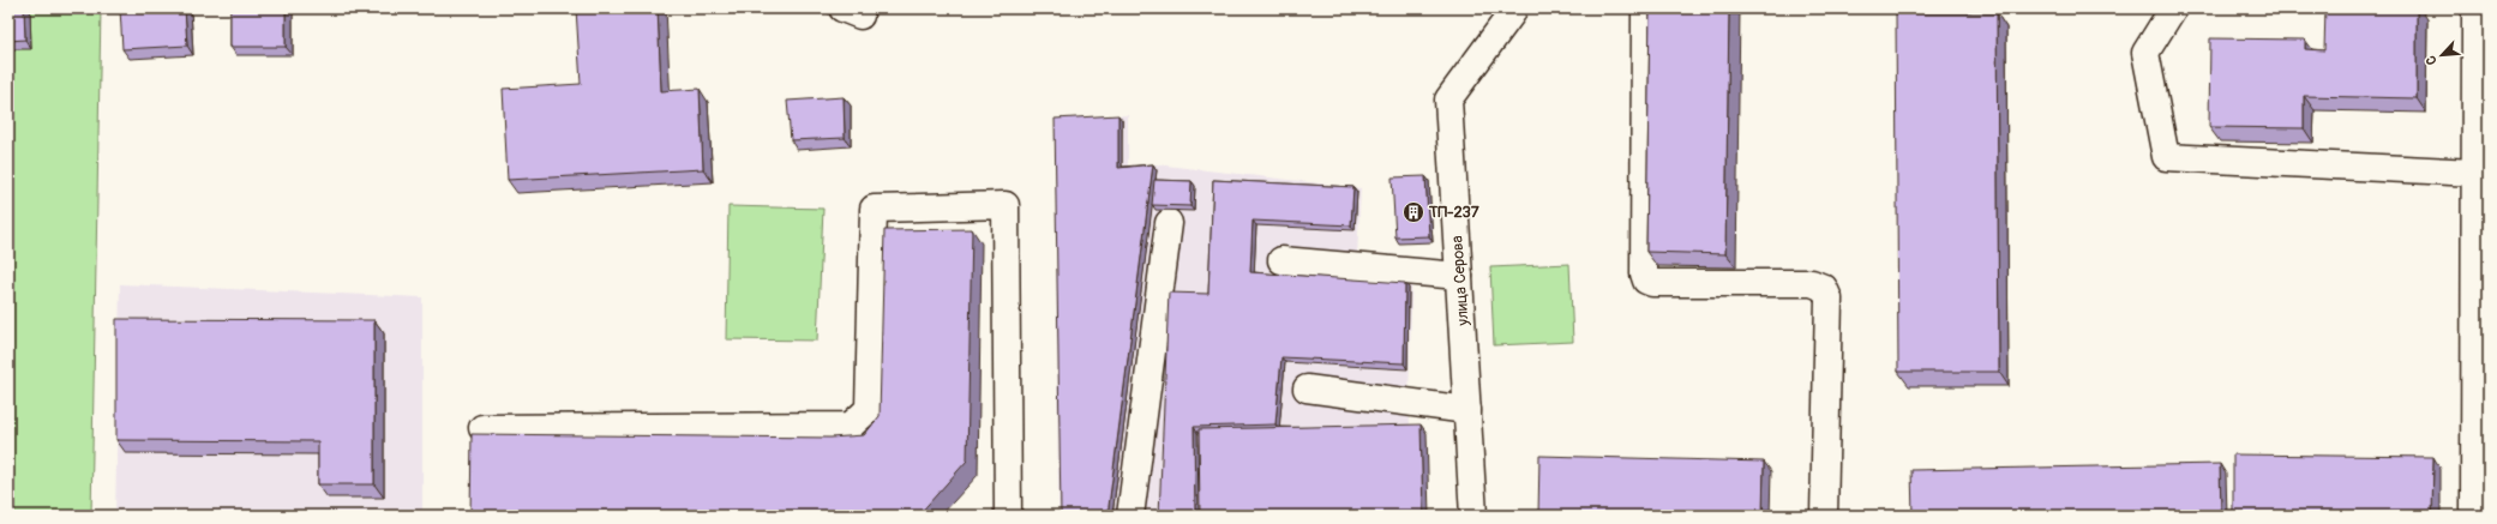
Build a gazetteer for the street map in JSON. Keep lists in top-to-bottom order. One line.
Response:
{"streets":{"street":["улица Серова"]},"places":{"building":["ТП-237"]},"north":"bottom left"}
